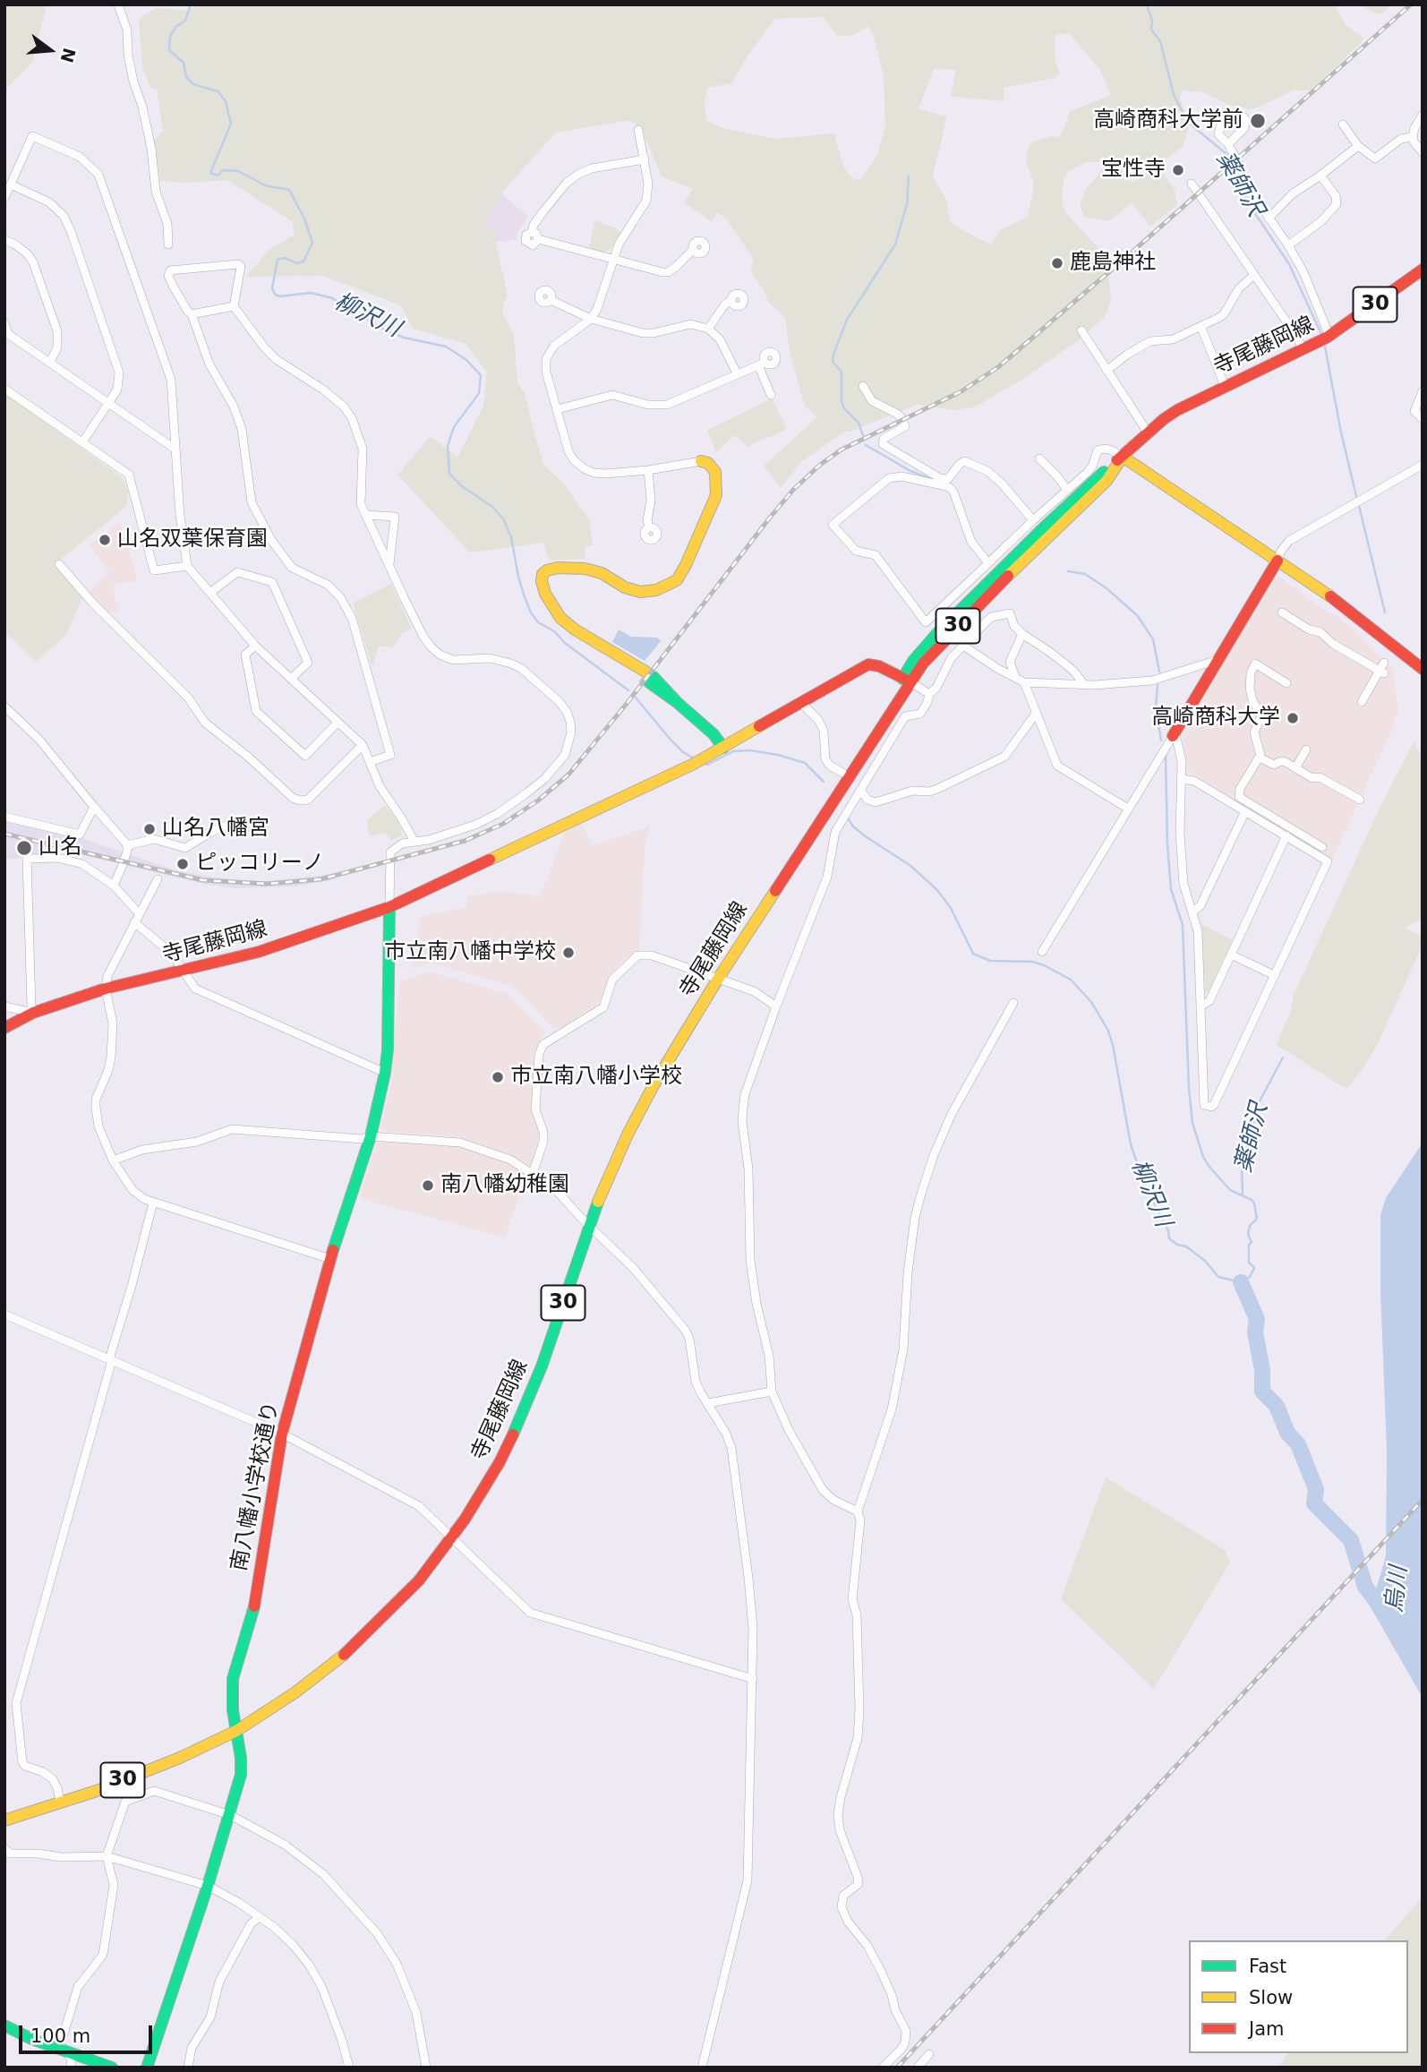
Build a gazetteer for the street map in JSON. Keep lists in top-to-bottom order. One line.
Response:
{"streets":{"main road":["30","寺尾藤岡線","南八幡小学校通り"]},"crossings":[["寺尾藤岡線","南八幡小学校通り"]],"water":["薬師沢","柳沢川","烏川"],"places":["高崎商科大学前","宝性寺","鹿島神社","山名双葉保育園","高崎商科大学","山名八幡宮","山名","ピッコリーノ","市立南八幡中学校","市立南八幡小学校","南八幡幼稚園"],"legend":["Fast","Slow","Jam"],"scale_bar":"100 m","north":"right"}
